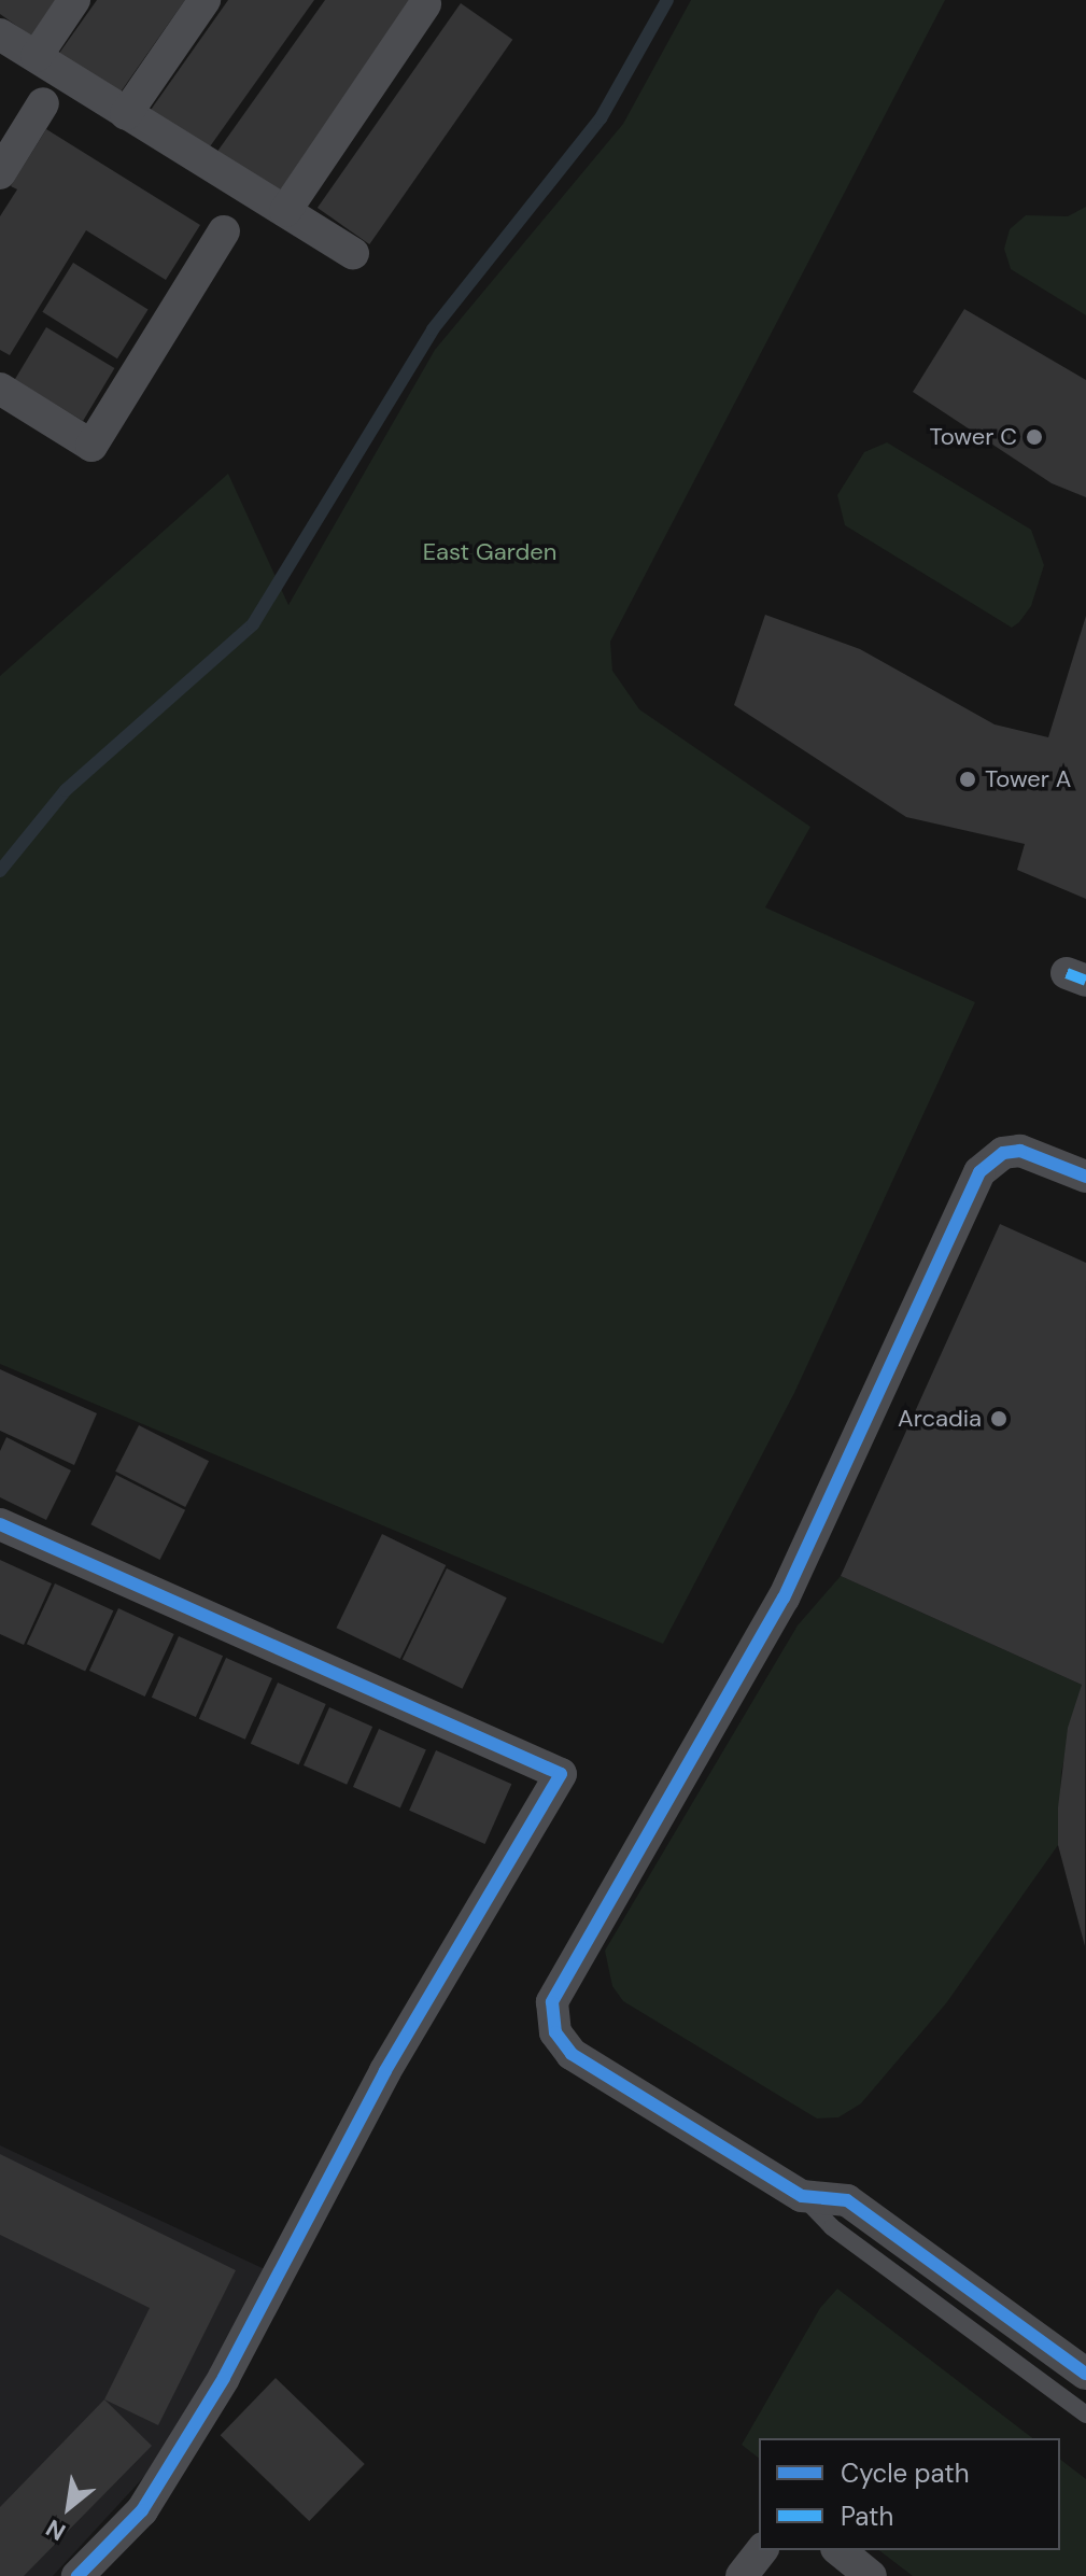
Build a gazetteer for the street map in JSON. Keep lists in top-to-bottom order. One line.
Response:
{"parks":["East Garden"],"places":["Tower C","Tower A","Arcadia"],"legend":["Cycle path","Path"],"north":"bottom left"}
